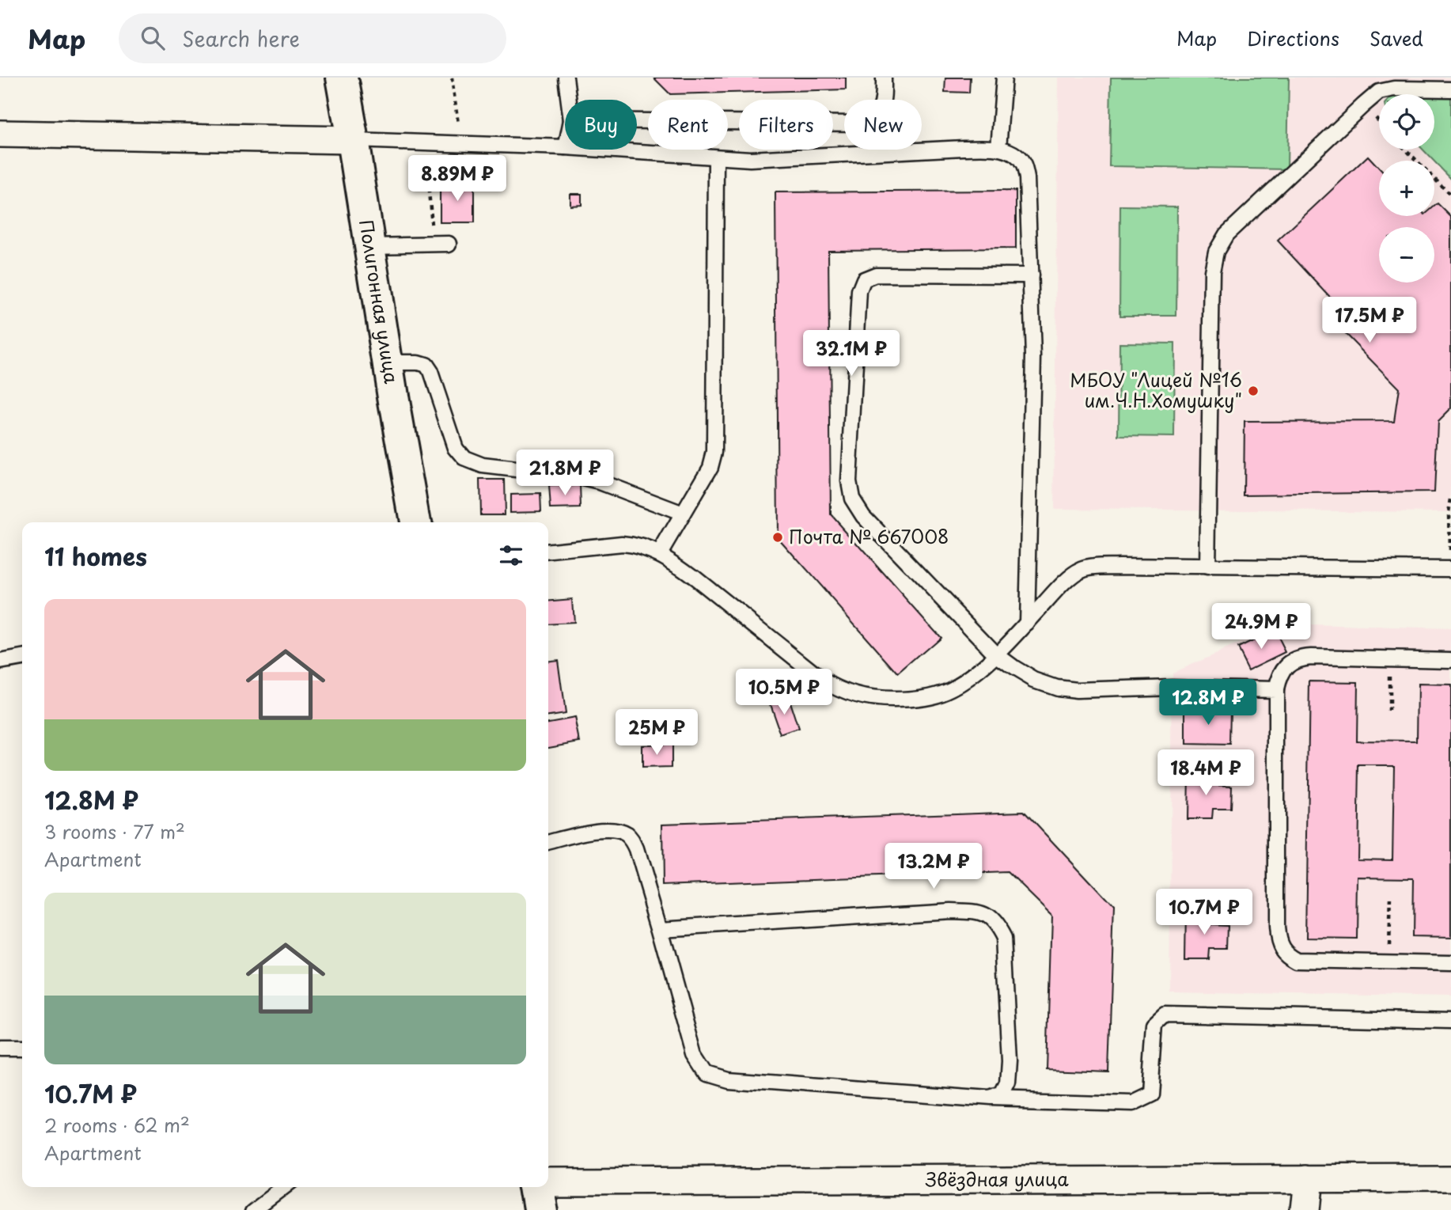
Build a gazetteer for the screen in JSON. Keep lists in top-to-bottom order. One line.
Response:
{"streets":{"street":["Полигонная улица","Звёздная улица"]},"places":["МБОУ \"Лицей №16 им.Ч.Н.Хомушку\"","Почта № 667008"],"page":{"header":"Map","search":"Search here","nav":["Map","Directions","Saved"],"map_buttons":["+","−"],"chip":["Buy","Rent","Filters","New"],"price":["8.89M ₽","17.5M ₽","32.1M ₽","21.8M ₽","24.9M ₽","10.5M ₽","12.8M ₽","25M ₽","18.4M ₽","13.2M ₽","10.7M ₽"],"heading":"11 homes","list":[{"name":"12.8M ₽","note":"3 rooms · 77 m² · Apartment"},{"name":"10.7M ₽","note":"2 rooms · 62 m² · Apartment"}]}}
